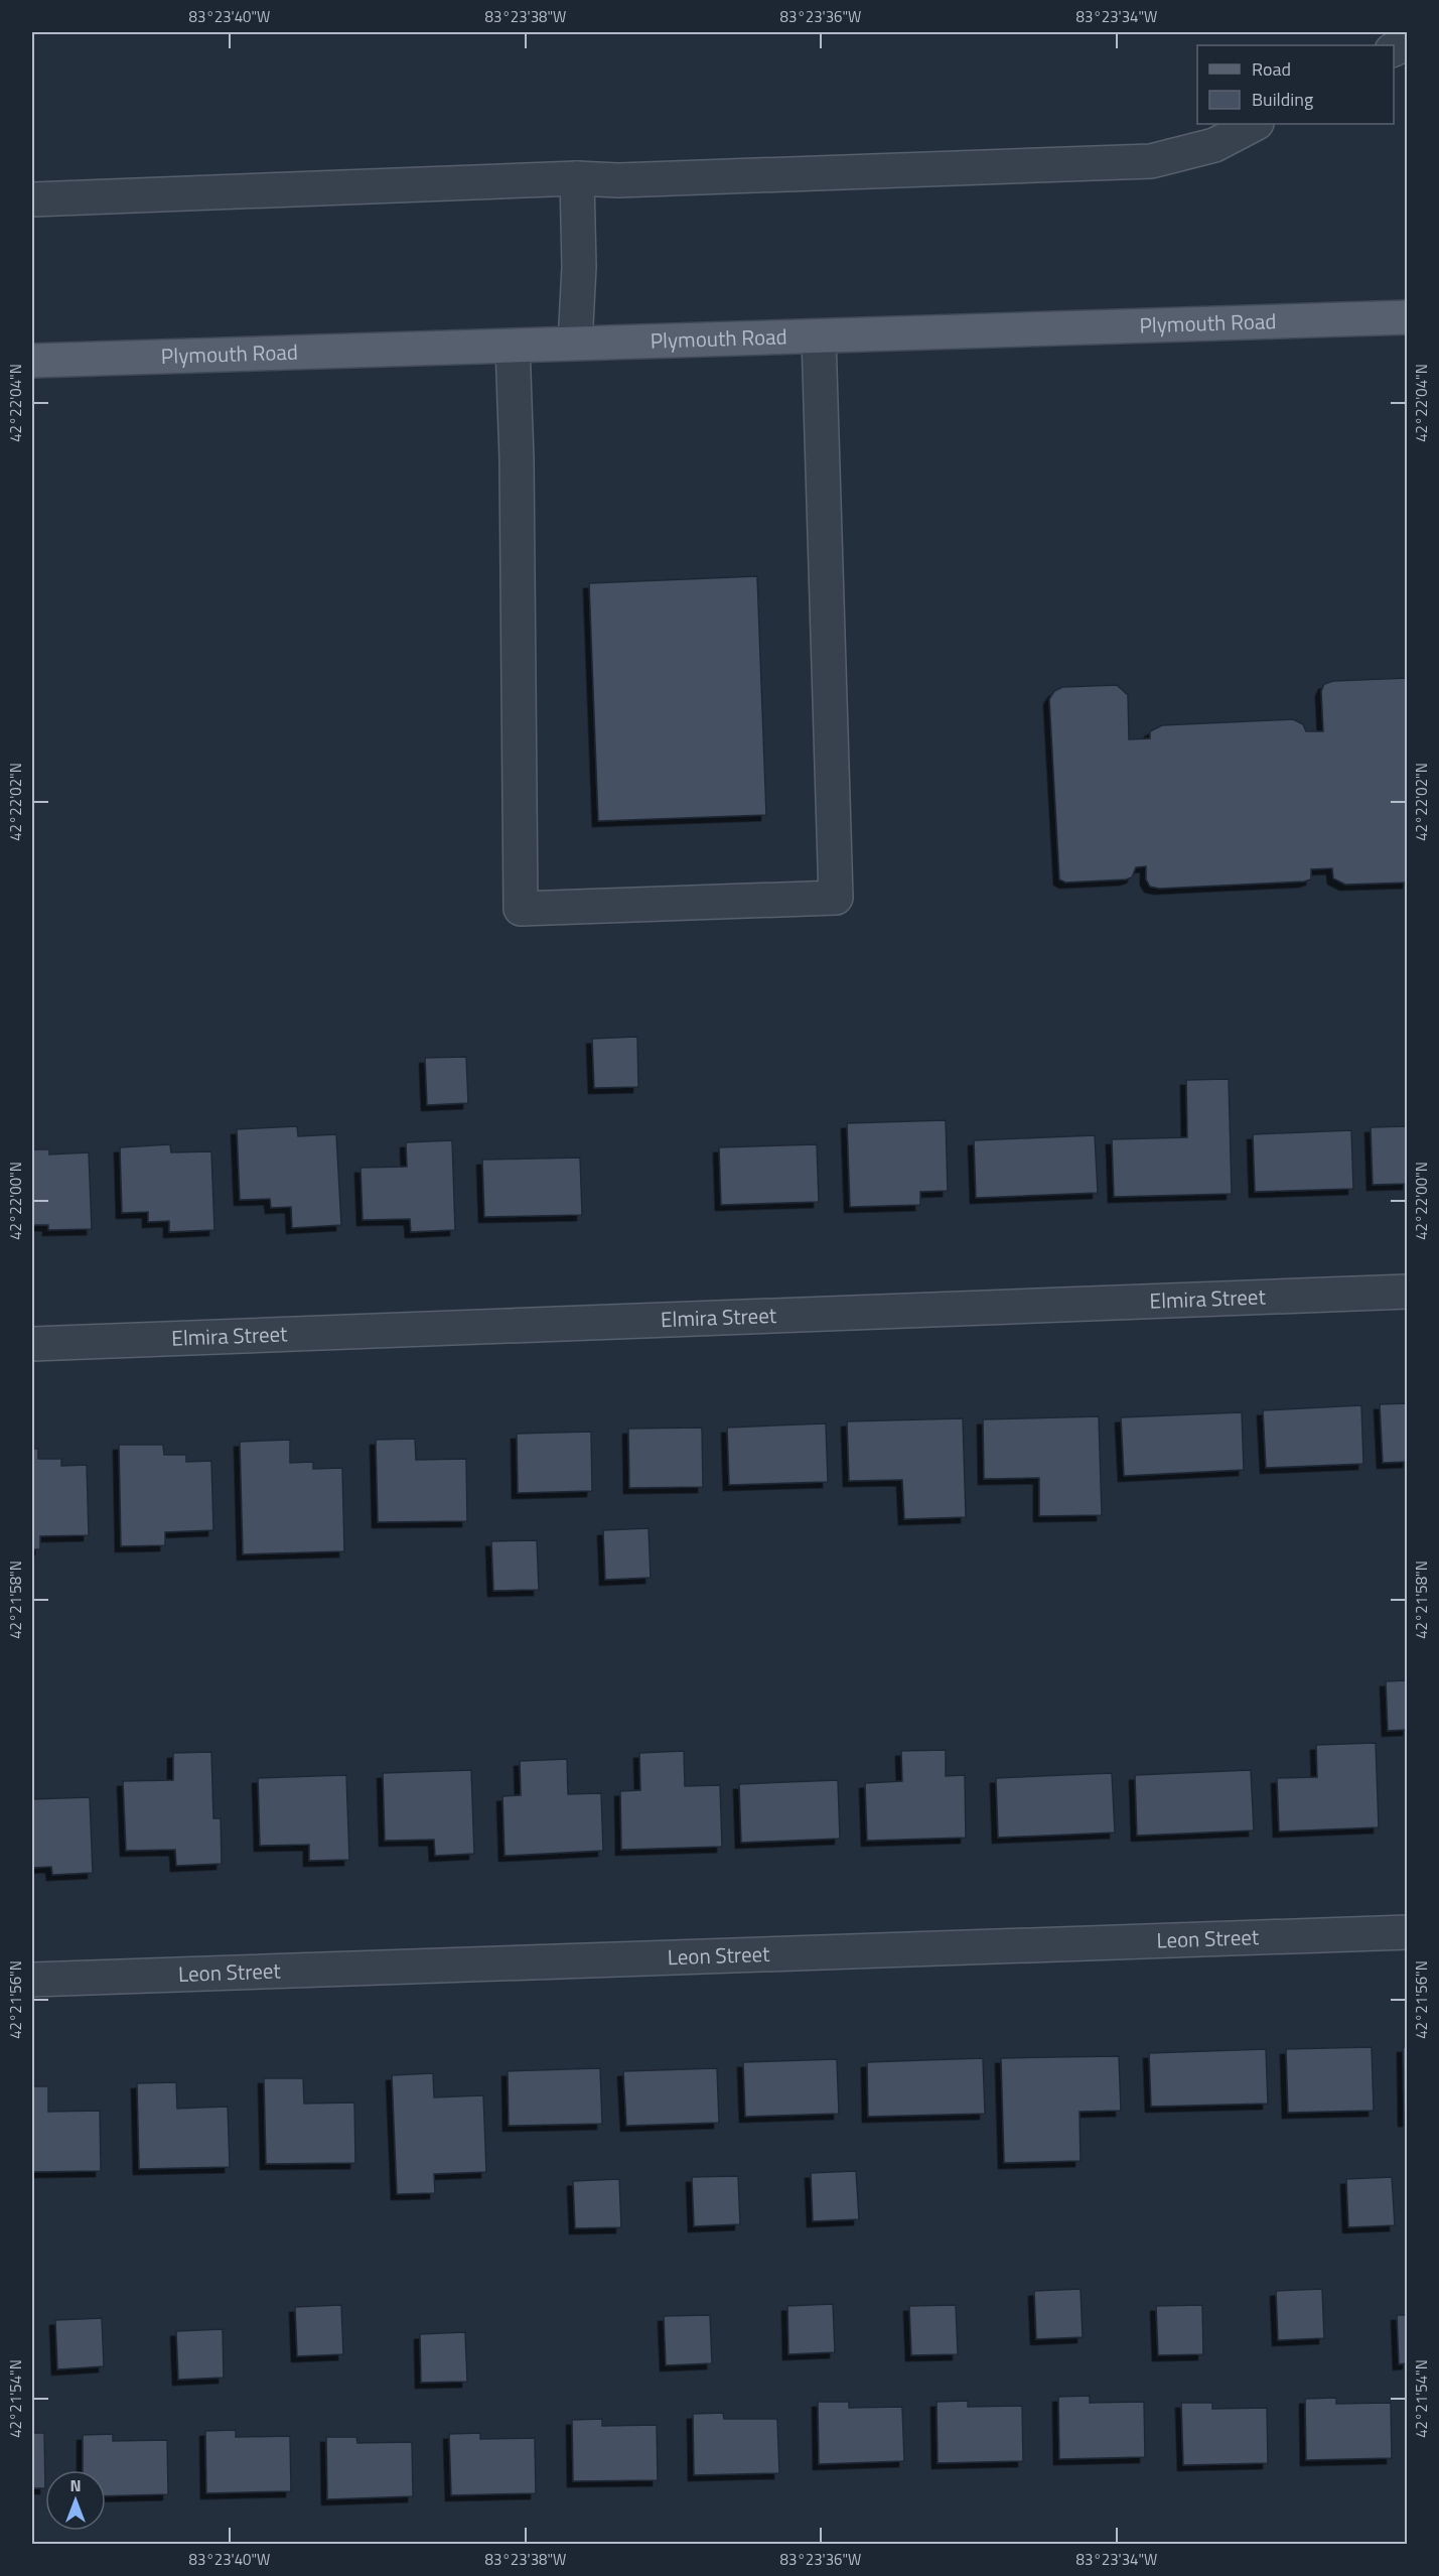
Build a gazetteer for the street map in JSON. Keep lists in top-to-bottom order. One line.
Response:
{"streets":{"main road":["Plymouth Road"],"street":["Elmira Street","Leon Street"]},"legend":["Road","Building"],"north":"top","coordinates":["83°23'40\"W","83°23'38\"W","83°23'36\"W","83°23'34\"W","42°22'04\"N","42°22'02\"N","42°22'00\"N","42°21'58\"N","42°21'56\"N","42°21'54\"N"]}
